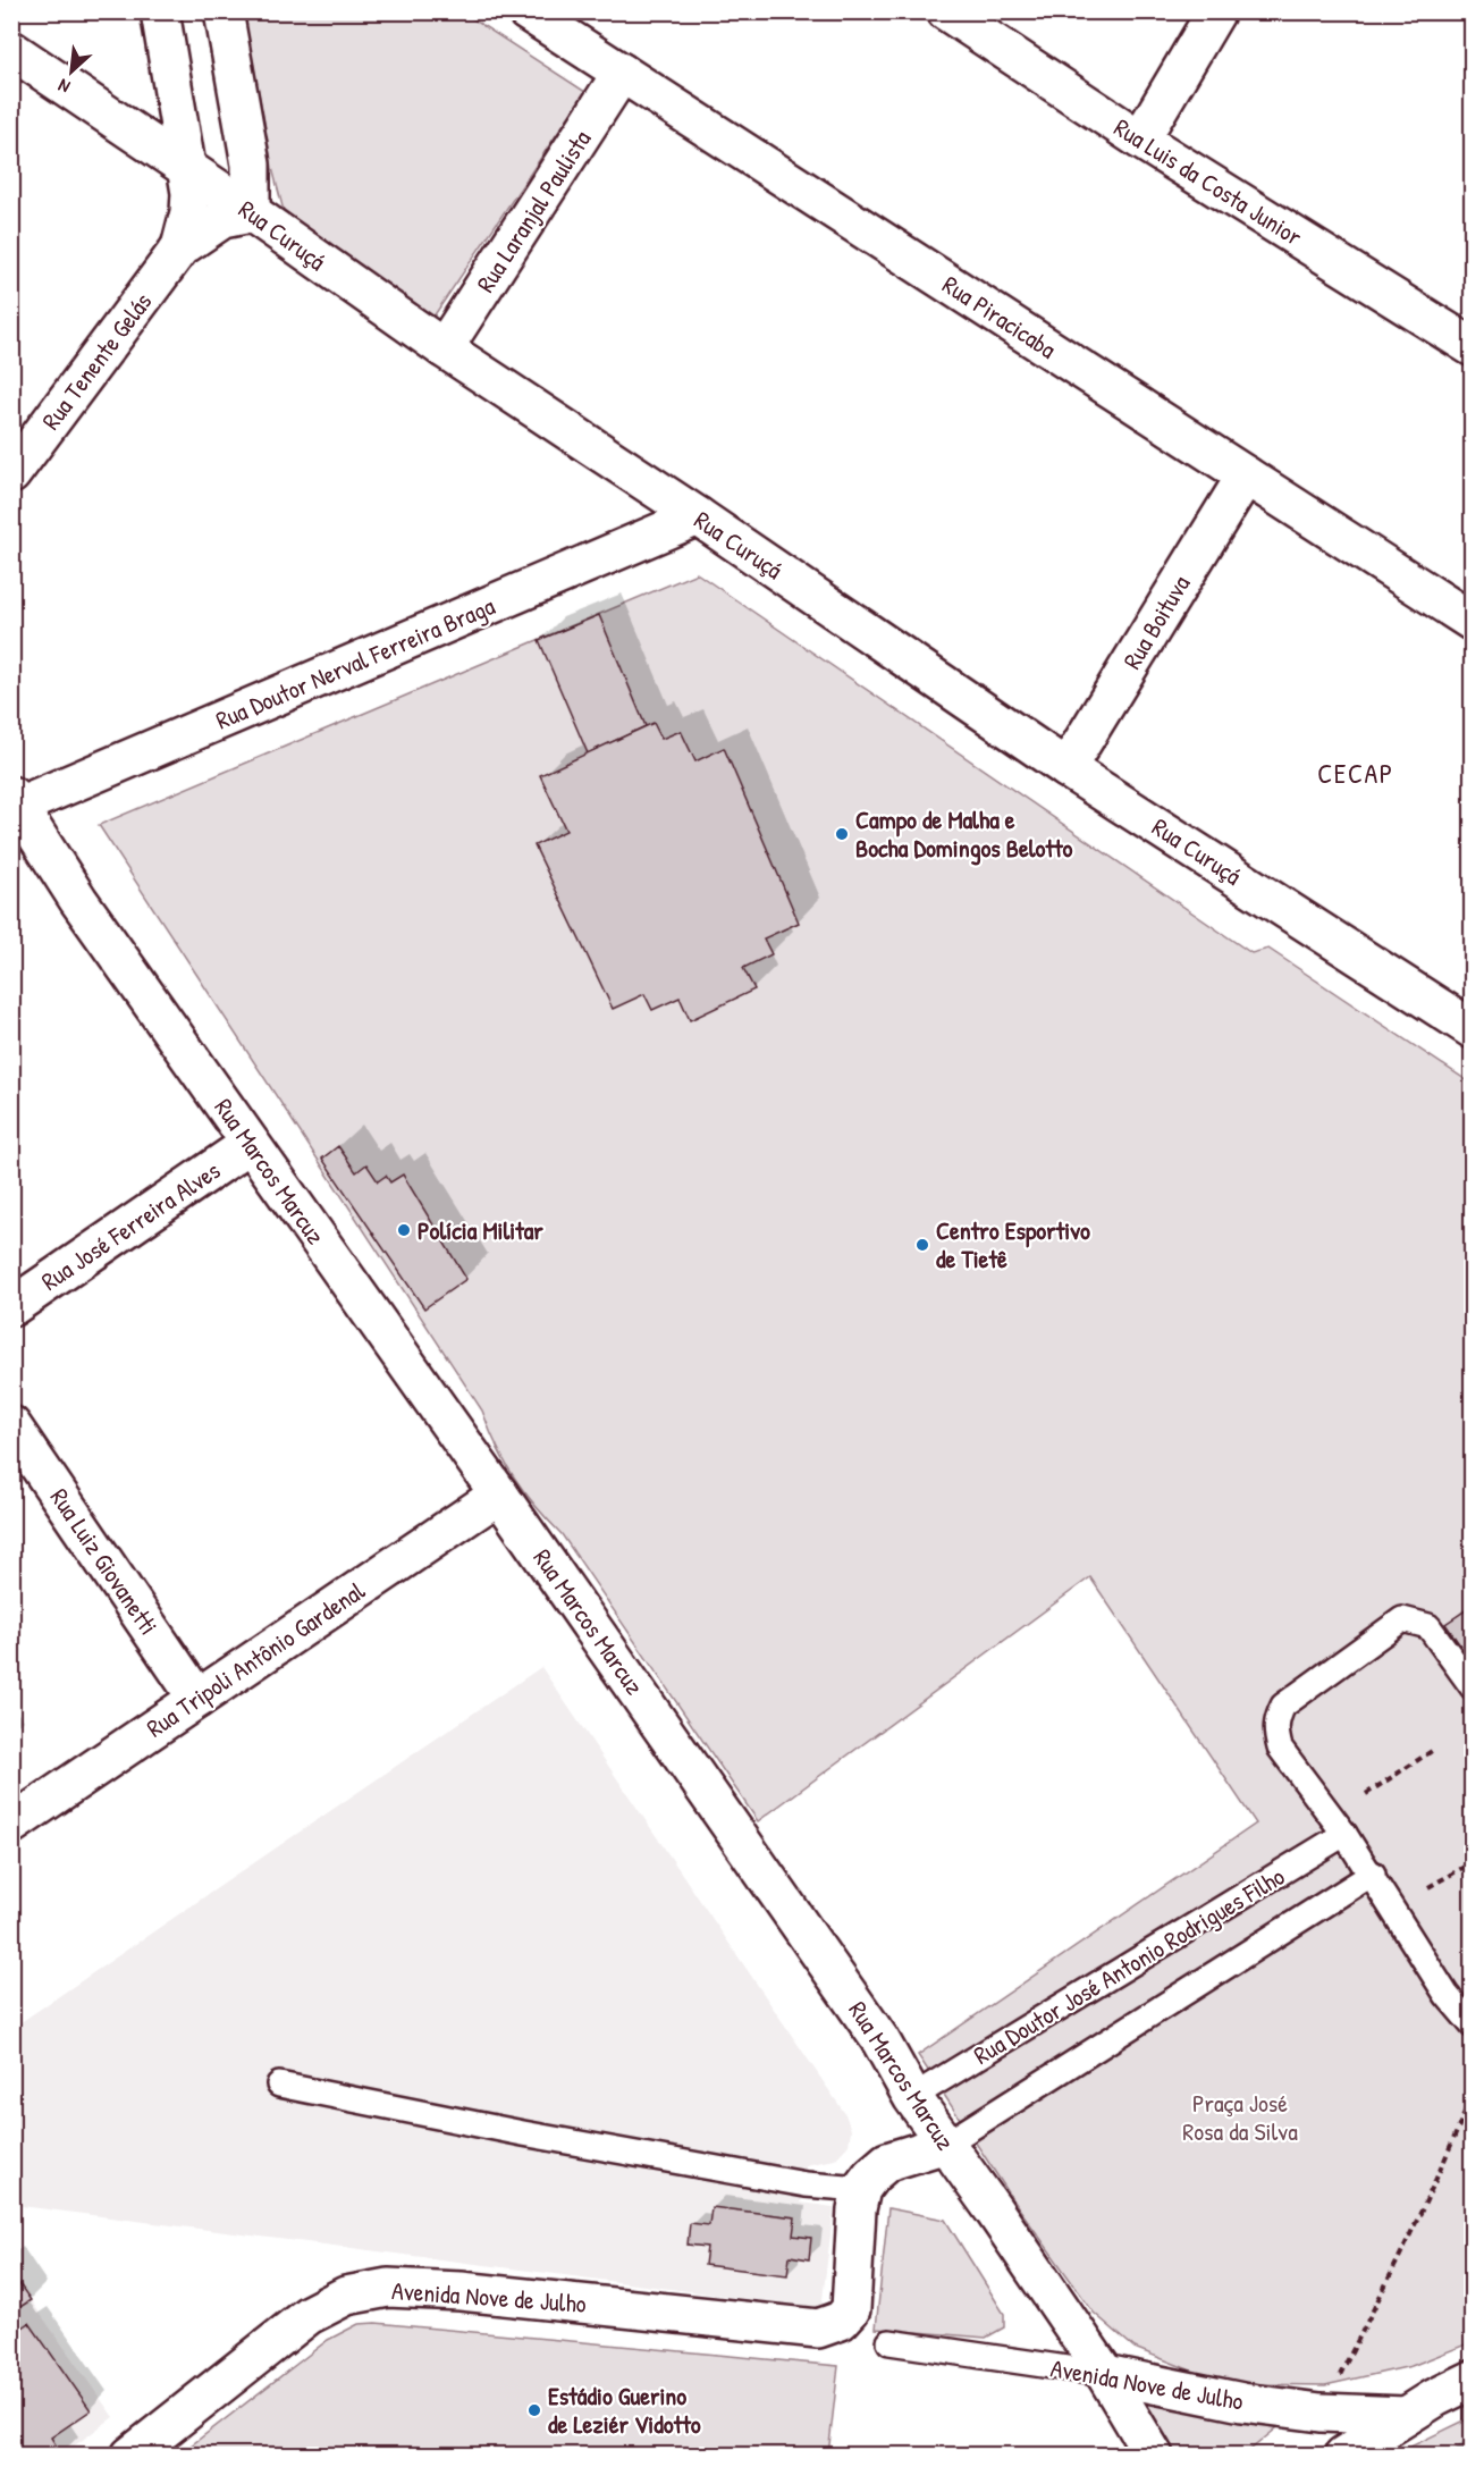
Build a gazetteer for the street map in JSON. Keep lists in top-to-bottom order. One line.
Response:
{"streets":{"street":["Rua Luis da Costa Junior","Rua Laranjal Paulista","Rua Curuçá","Rua Piracicaba","Rua Tenente Gelás","Rua Boituva","Rua Doutor Nerval Ferreira Braga","Rua Marcos Marcuz","Rua José Ferreira Alves","Rua Luiz Giovanetti","Rua Tripoli Antônio Gardenal","Avenida Nove de Julho"],"lane":["Rua Doutor José Antonio Rodrigues Filho"]},"crossings":[["Rua Laranjal Paulista","Rua Curuçá"],["Rua Laranjal Paulista","Rua Piracicaba"],["Rua Curuçá","Rua Tenente Gelás"],["Rua Curuçá","Rua Boituva"],["Rua Curuçá","Rua Doutor Nerval Ferreira Braga"],["Rua Piracicaba","Rua Boituva"],["Rua Doutor Nerval Ferreira Braga","Rua Marcos Marcuz"],["Rua Marcos Marcuz","Rua José Ferreira Alves"],["Rua Marcos Marcuz","Rua Tripoli Antônio Gardenal"],["Rua Marcos Marcuz","Rua Doutor José Antonio Rodrigues Filho"],["Rua Marcos Marcuz","Avenida Nove de Julho"],["Rua Luiz Giovanetti","Rua Tripoli Antônio Gardenal"]],"districts":["CECAP"],"parks":["Praça José Rosa da Silva"],"places":["Campo de Malha e Bocha Domingos Belotto","Polícia Militar","Centro Esportivo de Tietê","Estádio Guerino de Leziér Vidotto"],"north":"bottom left"}
